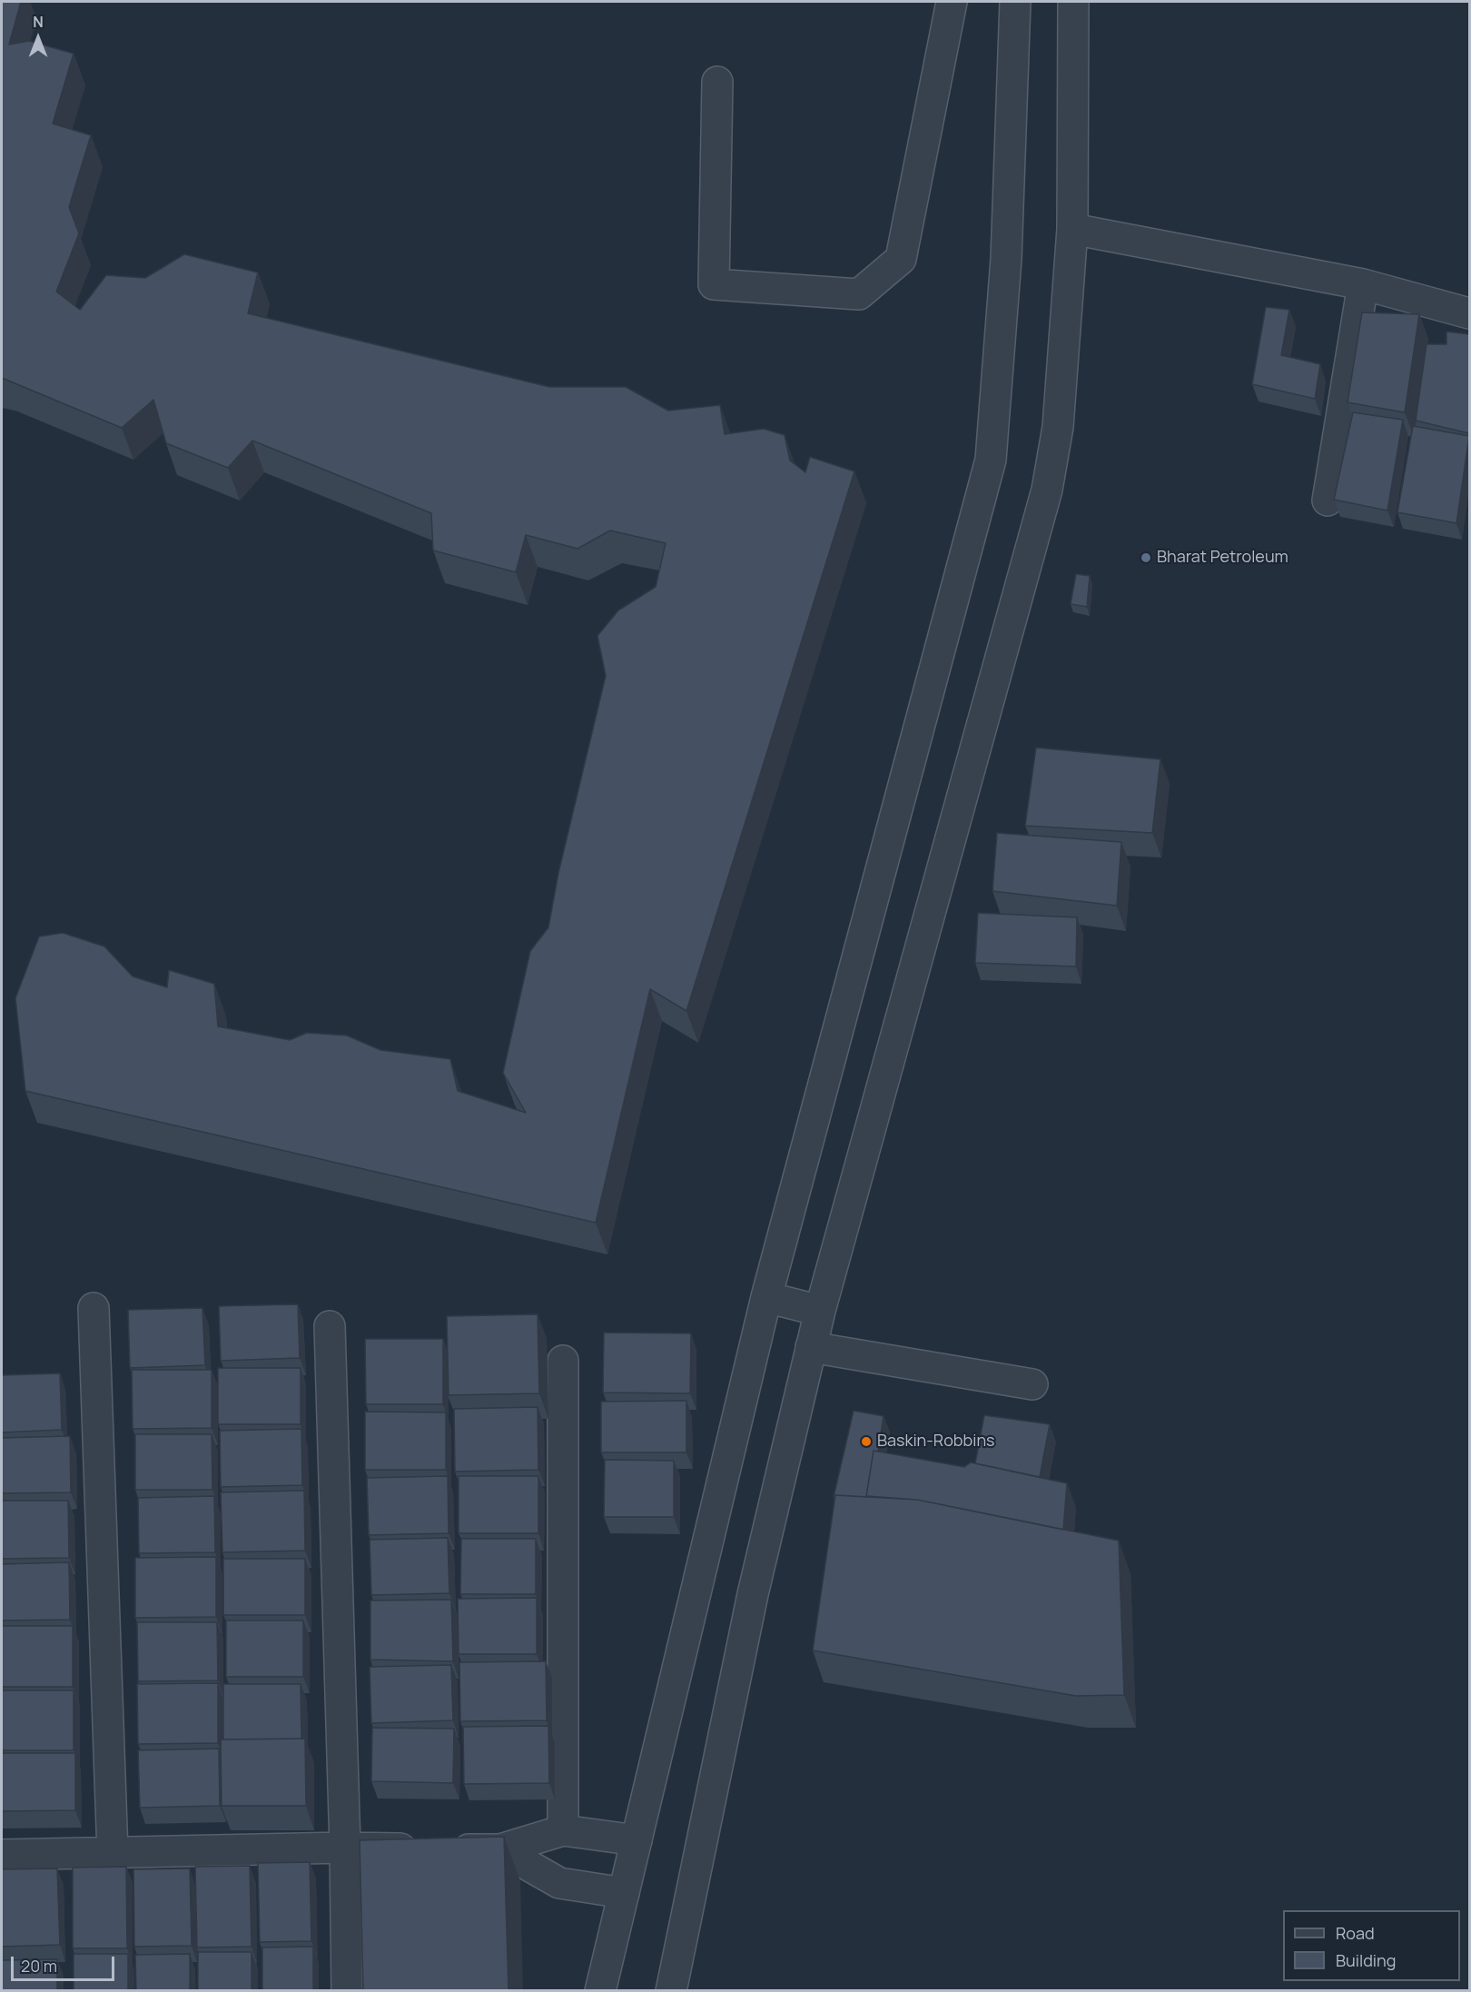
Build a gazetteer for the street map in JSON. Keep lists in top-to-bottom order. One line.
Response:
{"places":["Bharat Petroleum","Baskin-Robbins"],"legend":["Road","Building"],"scale_bar":"20 m","north":"top"}
